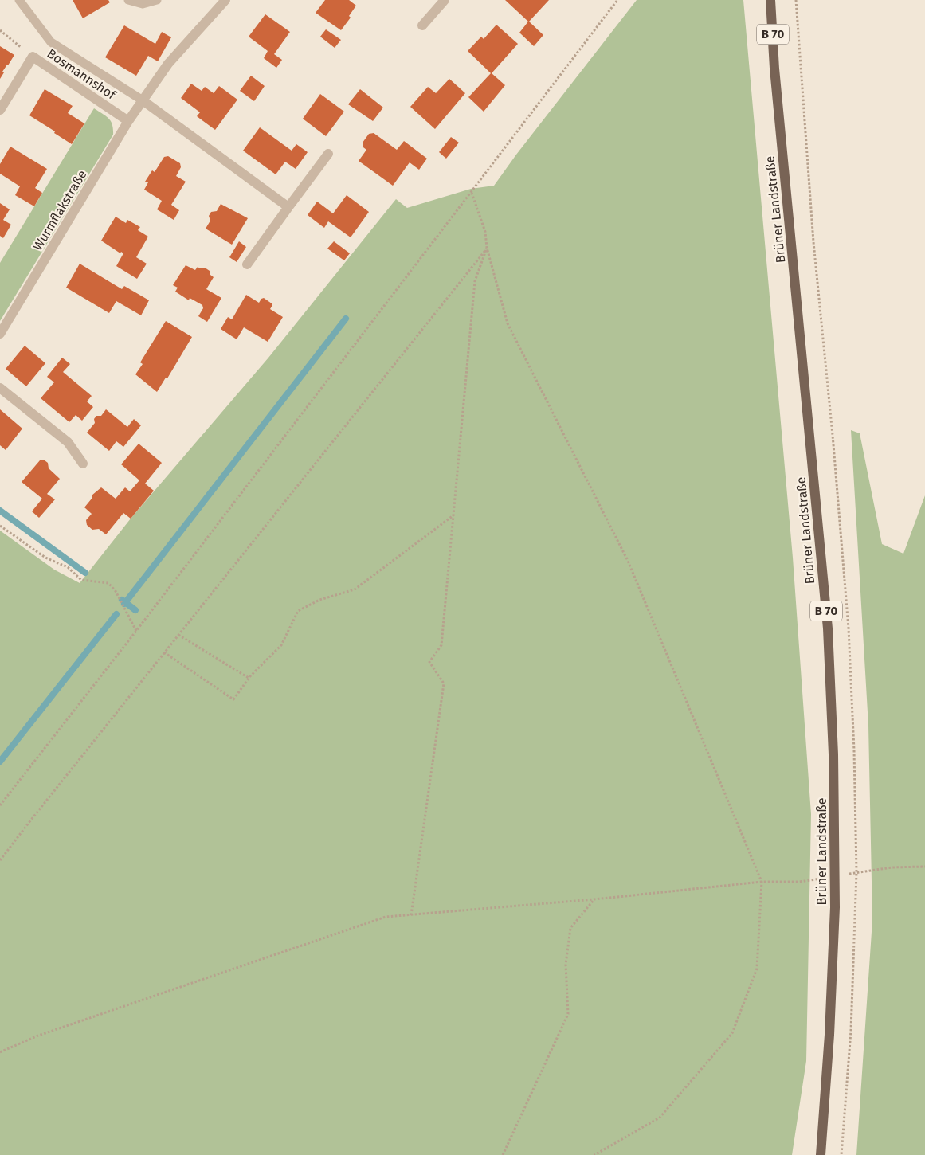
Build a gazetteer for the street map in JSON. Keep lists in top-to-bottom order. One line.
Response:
{"streets":{"main road":["B 70","Brüner Landstraße"],"street":["Bosmannshof","Wurmflakstraße"]},"crossings":[["Bosmannshof","Wurmflakstraße"]]}
